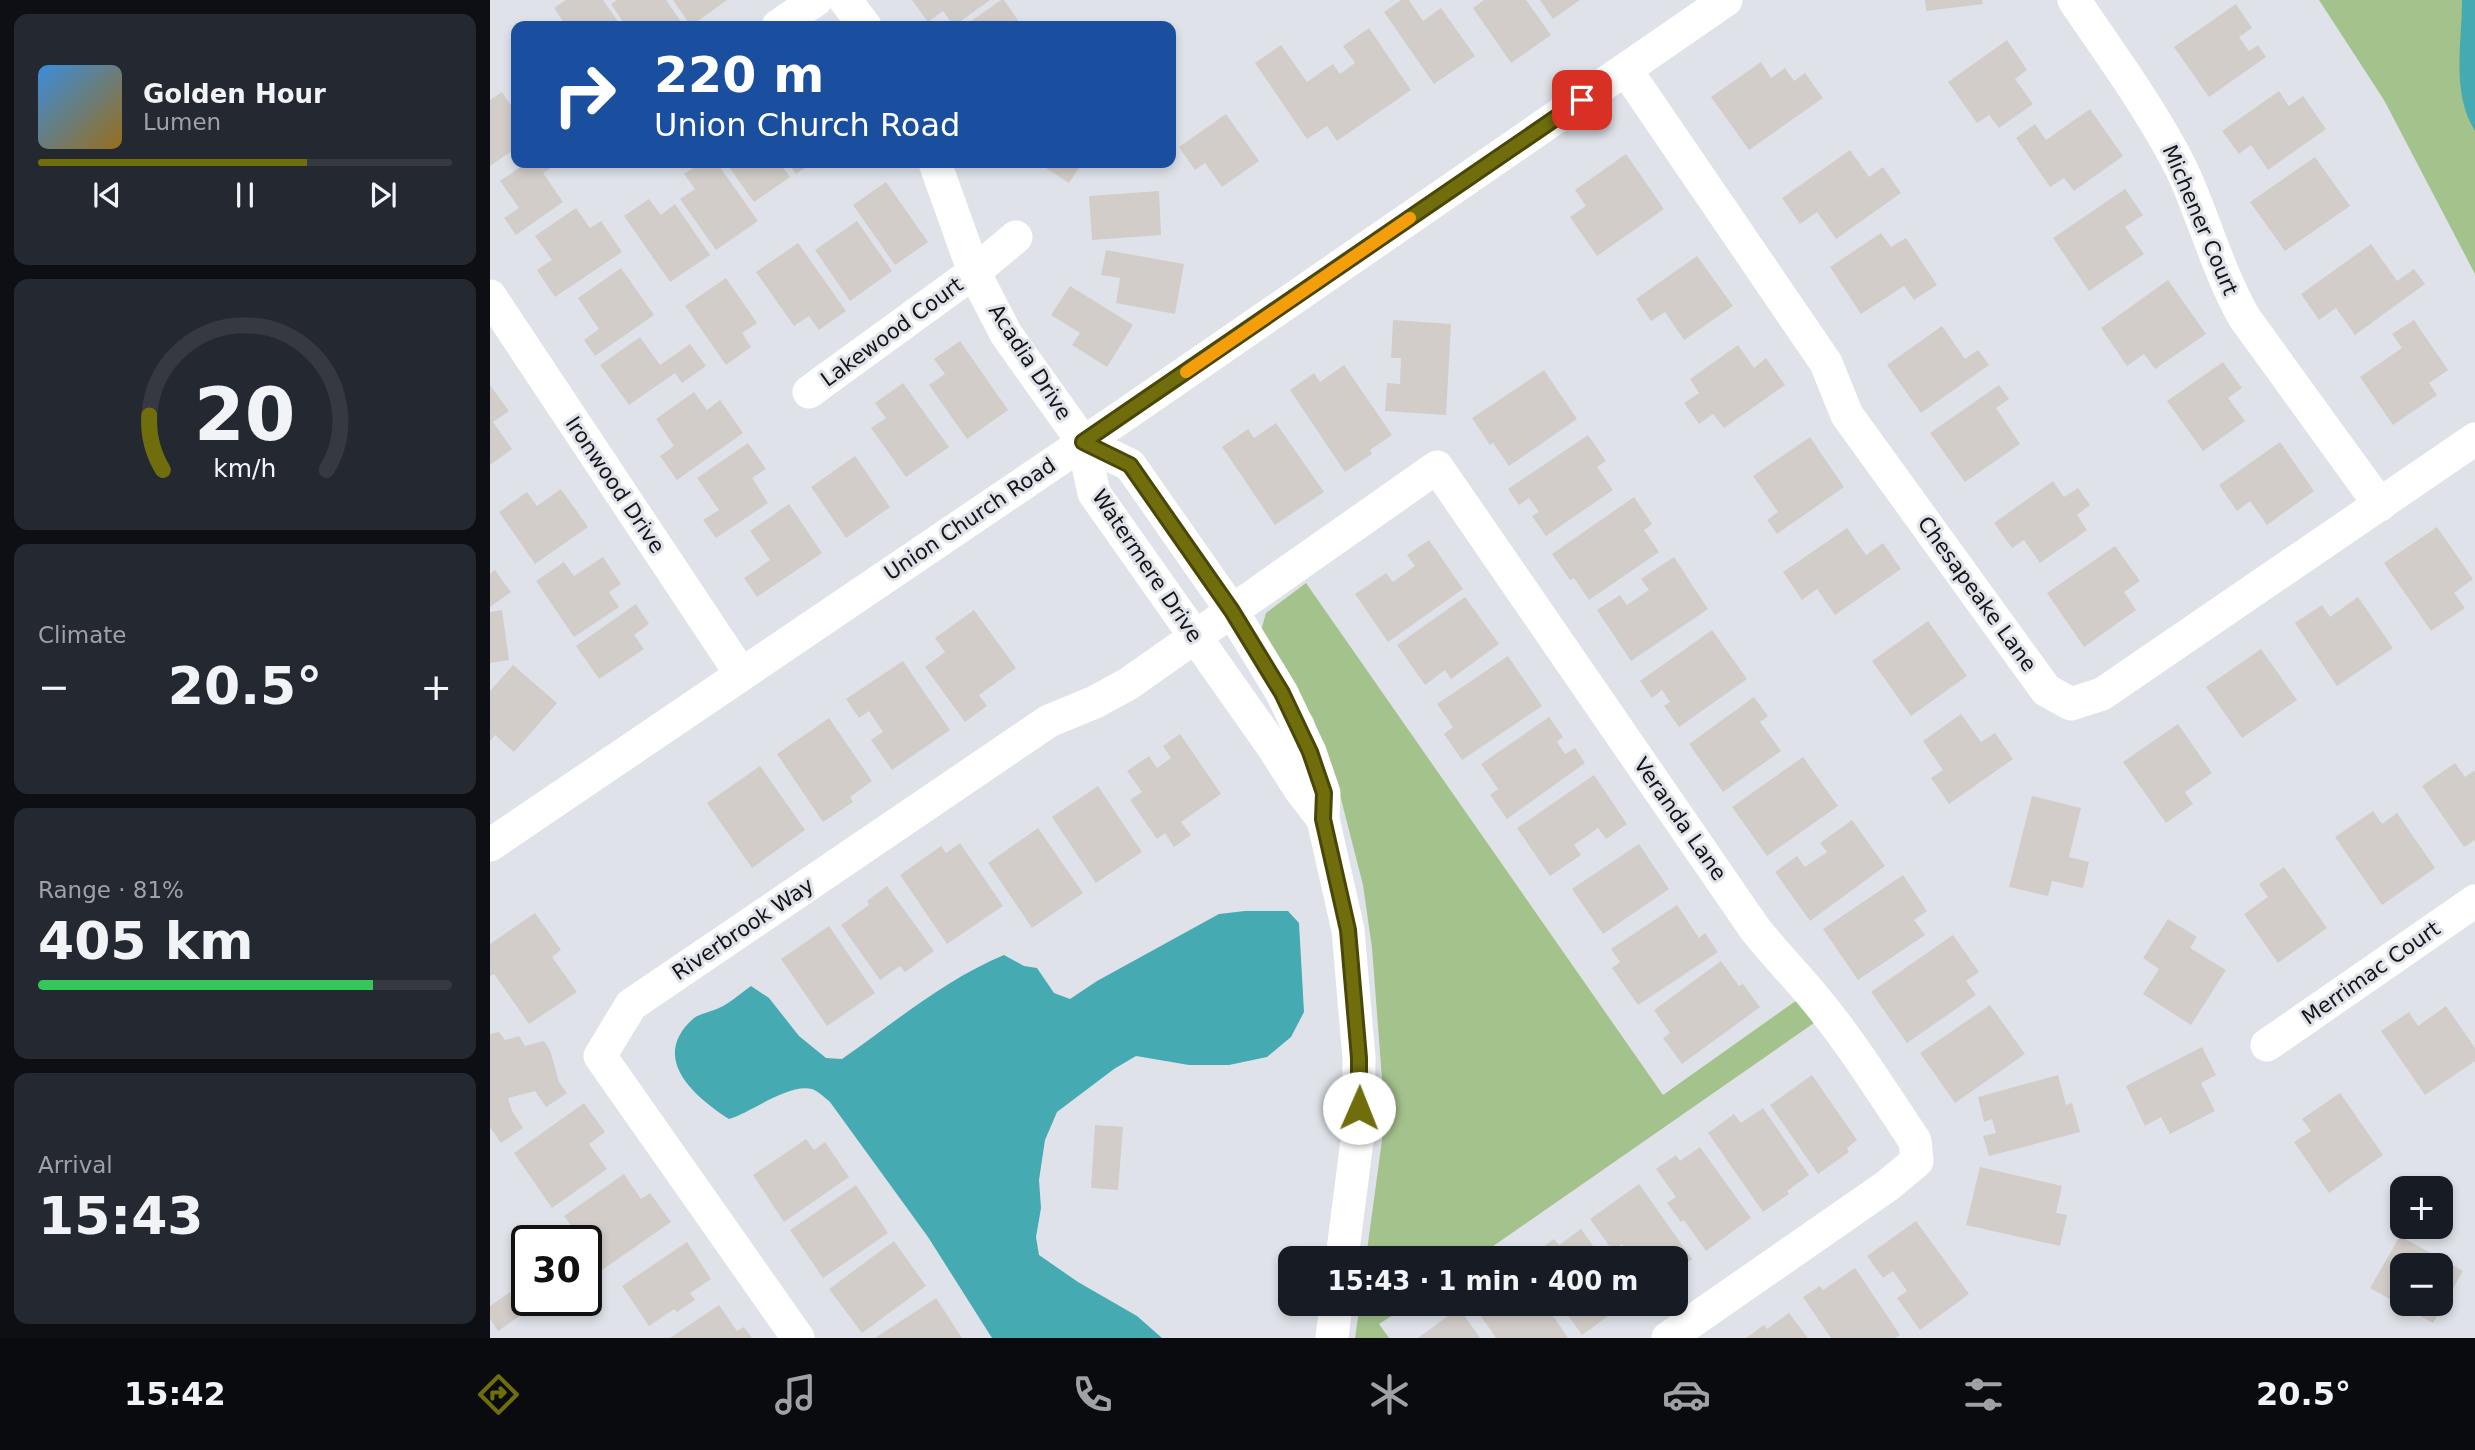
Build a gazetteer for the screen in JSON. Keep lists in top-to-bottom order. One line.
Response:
{"streets":{"street":["Michener Court","Lakewood Court","Acadia Drive","Ironwood Drive","Union Church Road","Watermere Drive","Chesapeake Lane","Veranda Lane","Riverbrook Way","Merrimac Court"]},"crossings":[["Michener Court","Chesapeake Lane"],["Lakewood Court","Acadia Drive"],["Acadia Drive","Union Church Road"],["Acadia Drive","Watermere Drive"],["Ironwood Drive","Union Church Road"],["Union Church Road","Watermere Drive"],["Union Church Road","Chesapeake Lane"],["Watermere Drive","Veranda Lane"],["Watermere Drive","Riverbrook Way"],["Veranda Lane","Riverbrook Way"]],"page":{"turn":["220 m","Union Church Road"],"song":["Golden Hour","Lumen"],"tile":["Climate",["Range · 81%","405 km"],["Arrival","15:43"]],"heat":["−","20.5°","+"],"map_buttons":["+","−"],"limit":"30","trip":"15:43 · 1 min · 400 m","tabs":["15:42","20.5°"],"gauge":["20","km/h"]}}
